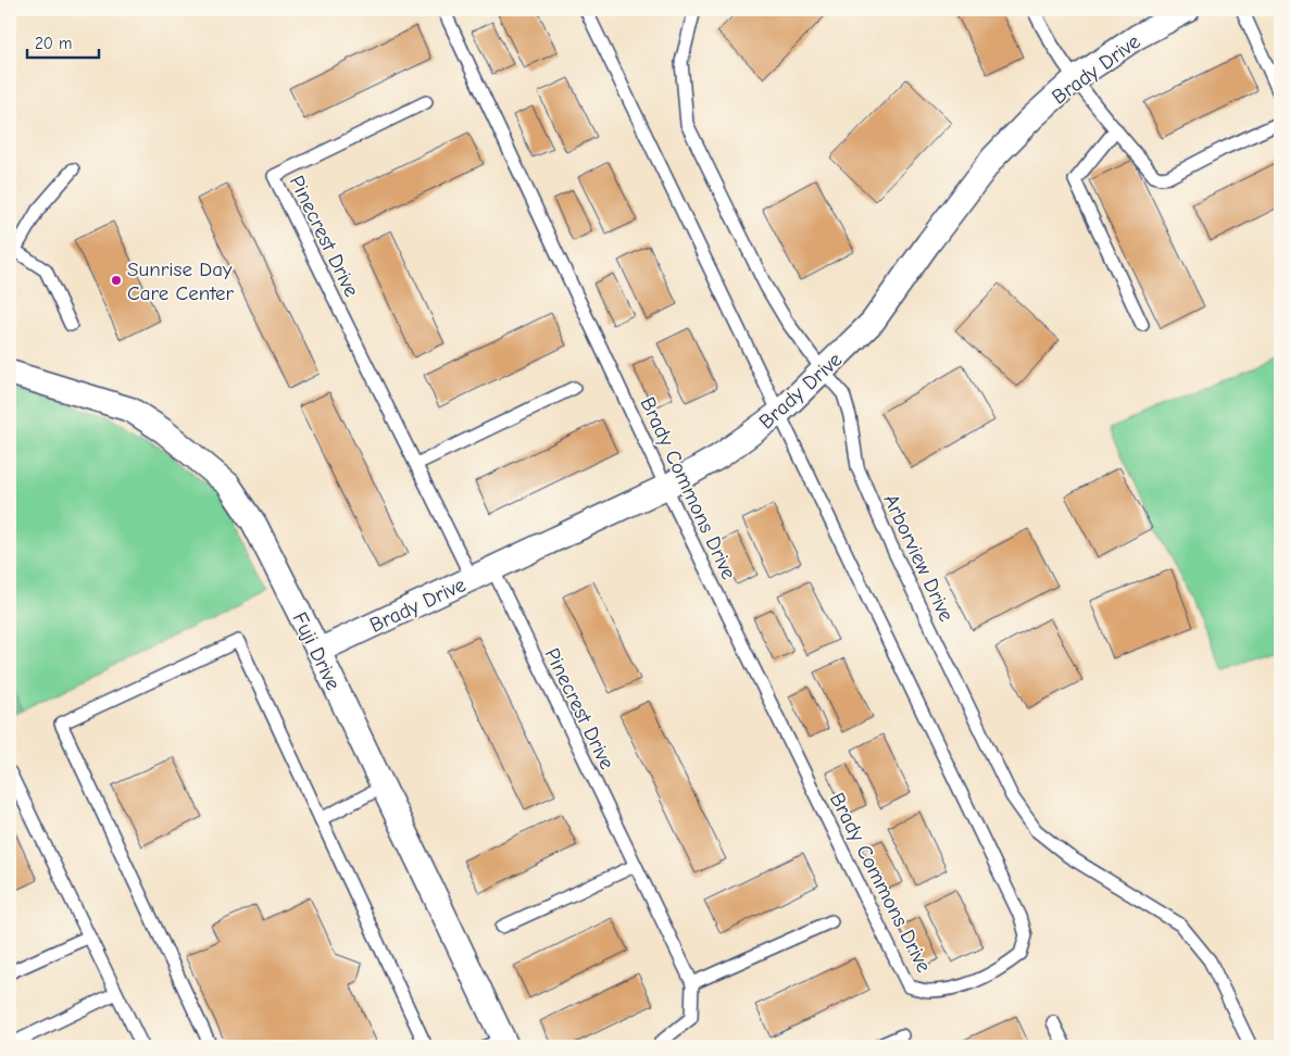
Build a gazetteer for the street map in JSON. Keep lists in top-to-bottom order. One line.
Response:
{"streets":{"street":["Brady Drive","Fuji Drive"],"lane":["Pinecrest Drive","Brady Commons Drive","Arborview Drive"]},"crossings":[["Brady Drive","Pinecrest Drive"],["Brady Drive","Brady Commons Drive"],["Brady Drive","Arborview Drive"],["Brady Drive","Fuji Drive"]],"places":["Sunrise Day Care Center"],"scale_bar":"20 m"}
